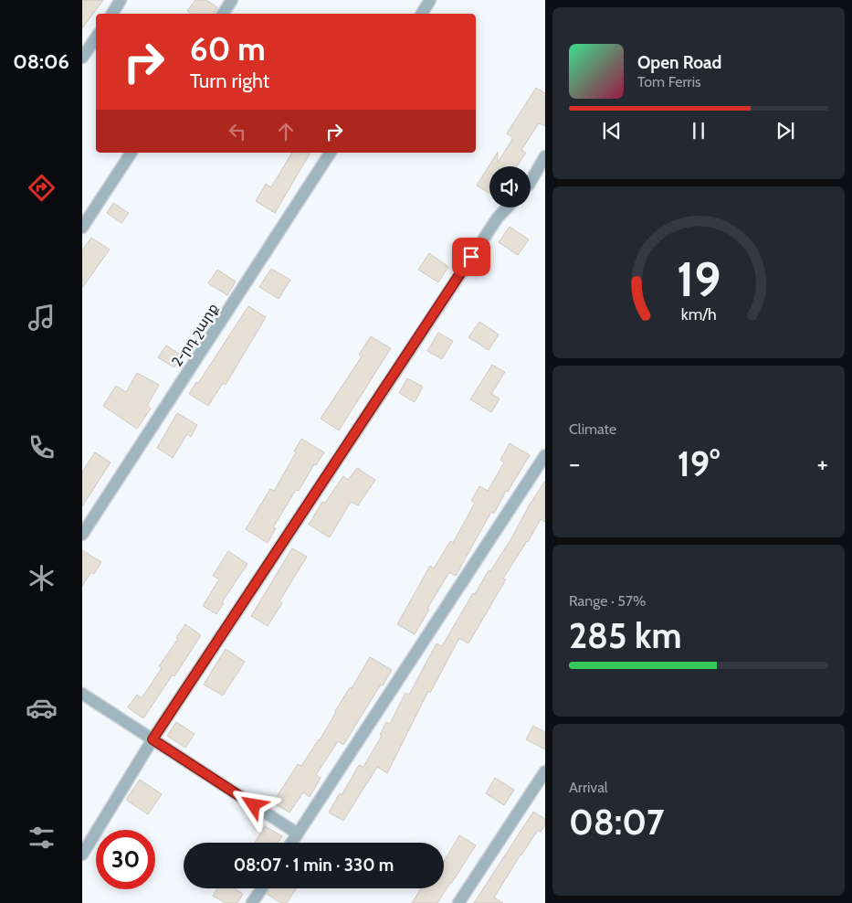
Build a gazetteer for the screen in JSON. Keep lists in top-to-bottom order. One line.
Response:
{"streets":{"street":["2-րդ շարք"]},"page":{"tabs":"08:06","turn":["60 m","Turn right"],"song":["Open Road","Tom Ferris"],"tile":["Climate",["Range · 57%","285 km"],["Arrival","08:07"]],"heat":["−","19°","+"],"limit":"30","trip":"08:07 · 1 min · 330 m","gauge":["19","km/h"]}}
